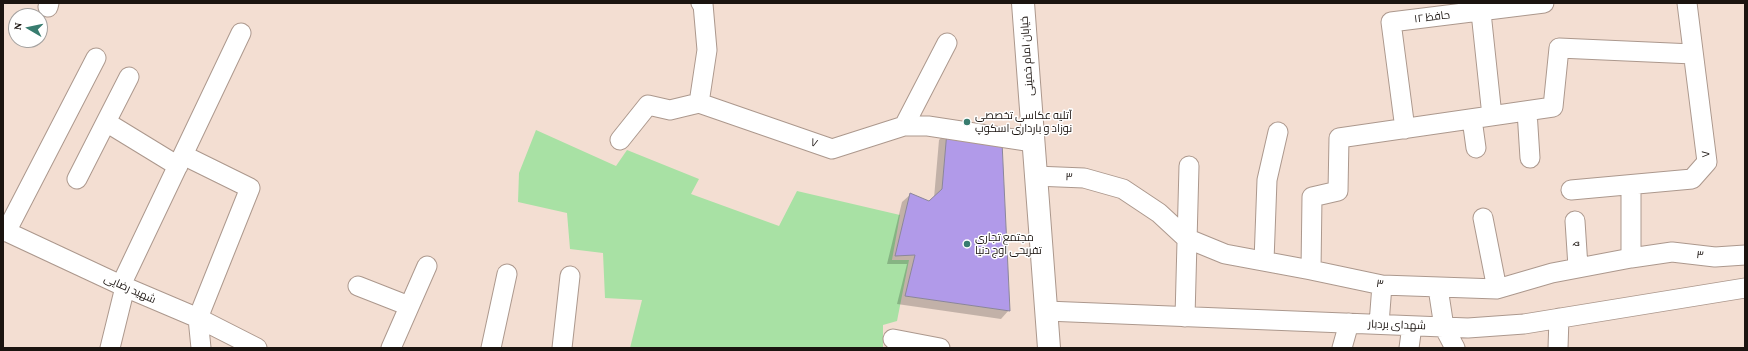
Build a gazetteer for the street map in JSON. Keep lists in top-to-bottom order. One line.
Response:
{"streets":{"main road":["خیابان امام خمینی"],"street":["حافظ ۱۲","۷","۳","۵","شهید رضایی","شهدای بردبار"]},"crossings":[["خیابان امام خمینی","۷"],["خیابان امام خمینی","۳"],["خیابان امام خمینی","شهدای بردبار"],["۳","۵"]],"places":["آتلیه عکاسی تخصصی نوزاد و بارداری اسکوپ","مجتمع تجاری تفریحی اوج دنیا"],"north":"left"}
